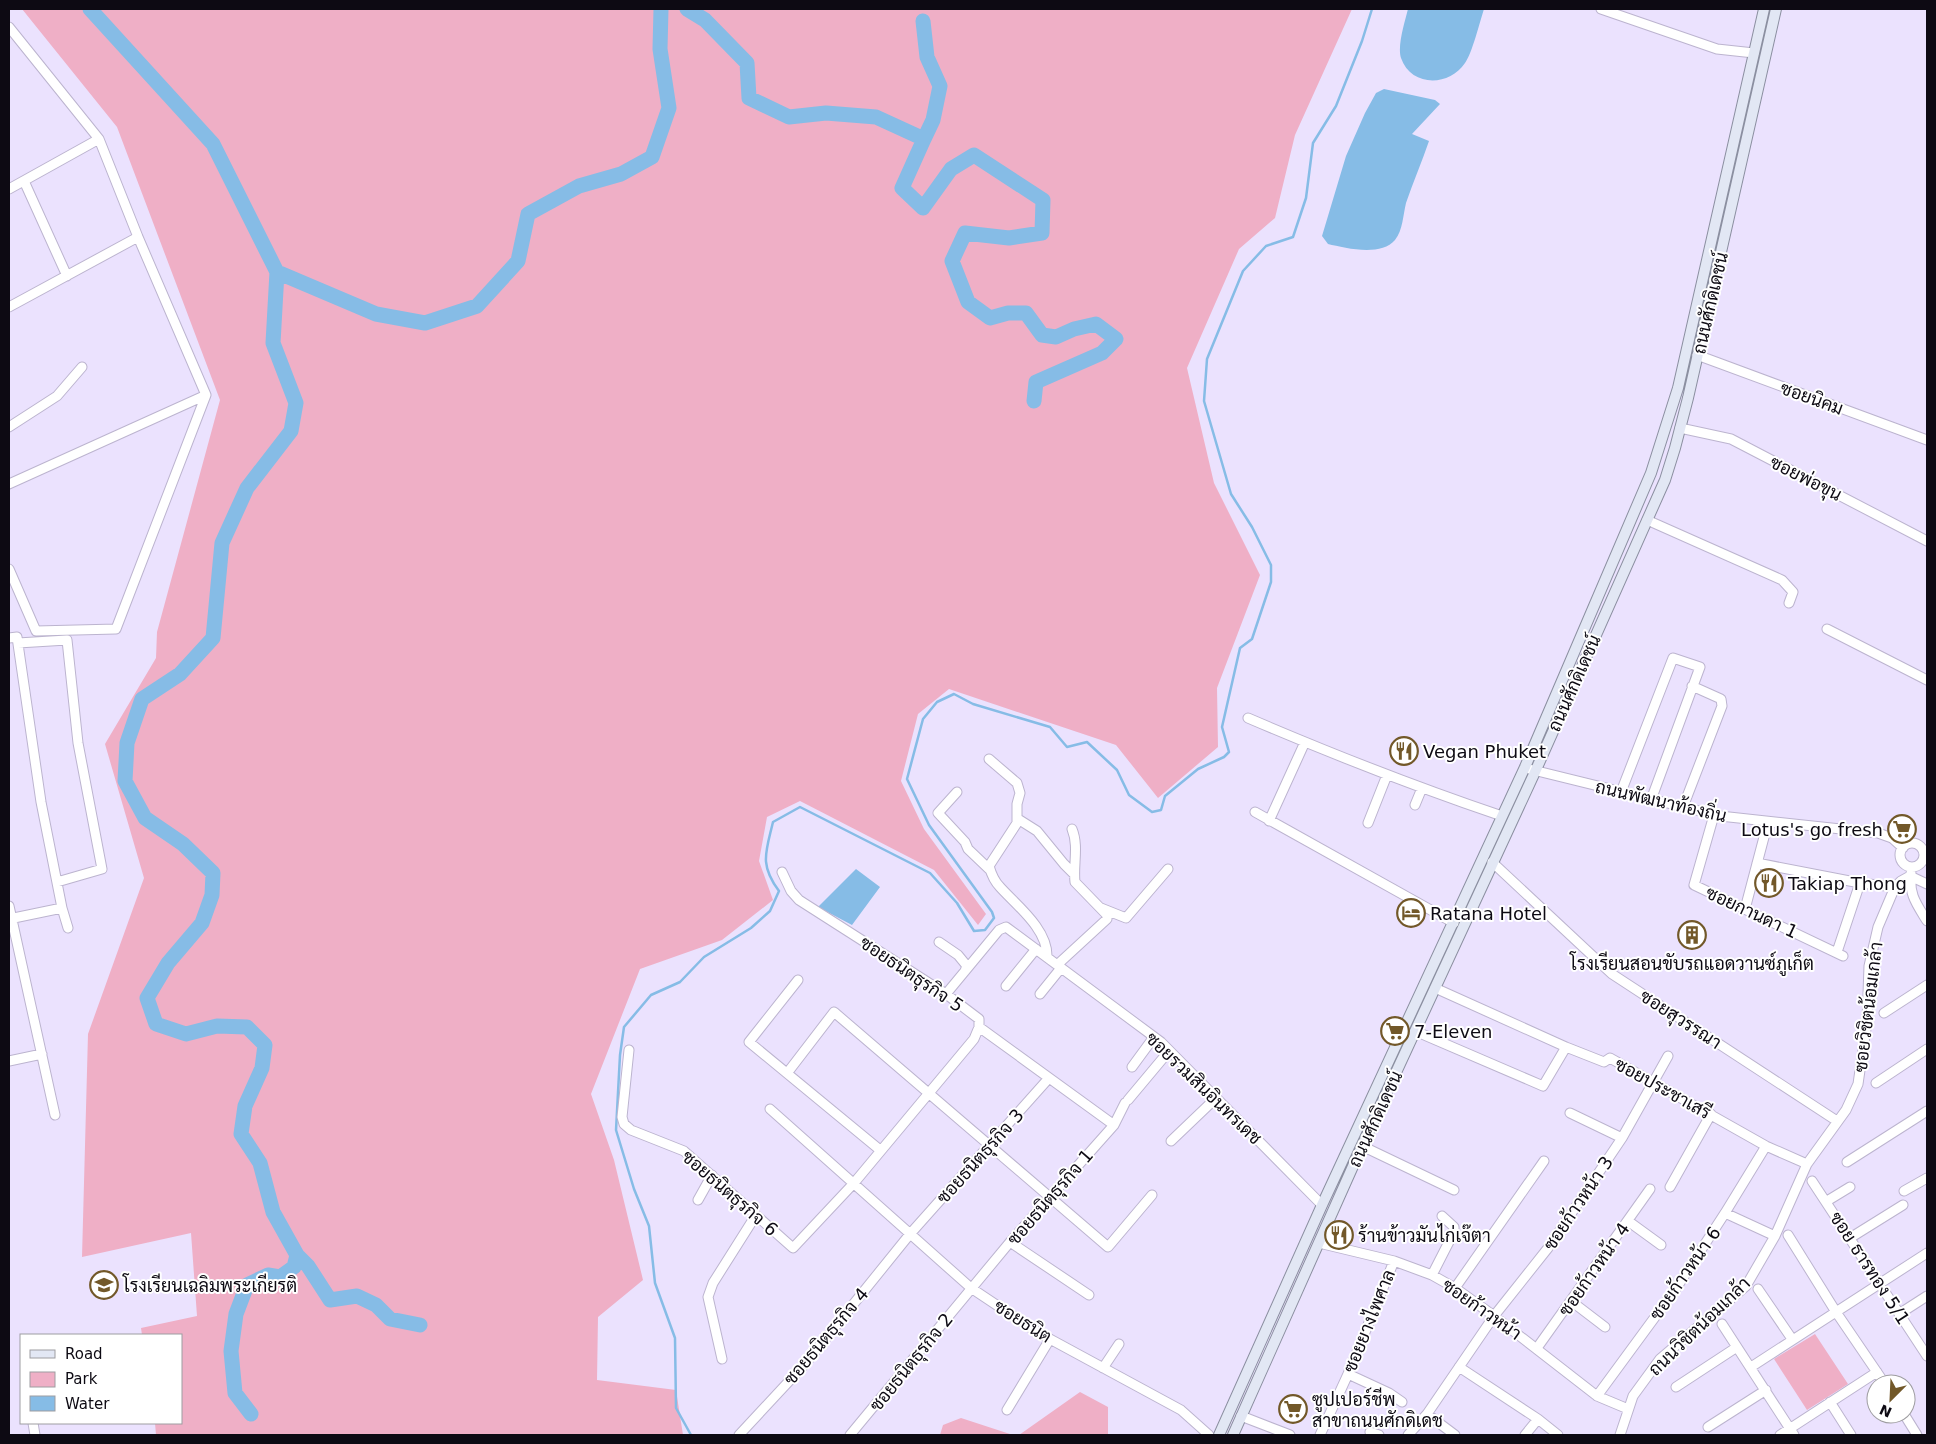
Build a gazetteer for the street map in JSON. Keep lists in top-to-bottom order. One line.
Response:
{"streets":{"main road":["ถนนศักดิเดชน์"],"street":["ซอยนิคม","ซอยพ่อขุน","ถนนพัฒนาท้องถิ่น","ซอยกานดา 1","ซอยธนิตธุรกิจ 5","ซอยวิชิตน้อมเกล้า","ซอยสุวรรณา","ซอยรวมสินอินทรเดช","ซอยประชาเสรี","ซอยธนิตธุรกิจ 3","ซอยธนิตธุรกิจ 6","ซอยธนิตธุรกิจ 1","ซอยก้าวหน้า 3","ซอย ธารทอง 5/1","ซอยก้าวหน้า 4","ซอยก้าวหน้า 6","ซอยก้าวหน้า","ซอยธนิต","ซอยยางไพศาล","ถนนวิชิตน้อมเกล้า","ซอยธนิตธุรกิจ 4","ซอยธนิตธุรกิจ 2"]},"crossings":[["ถนนศักดิเดชน์","ซอยนิคม"],["ถนนศักดิเดชน์","ซอยพ่อขุน"],["ถนนศักดิเดชน์","ถนนพัฒนาท้องถิ่น"],["ถนนศักดิเดชน์","ซอยสุวรรณา"],["ถนนศักดิเดชน์","ซอยรวมสินอินทรเดช"],["ถนนศักดิเดชน์","ซอยประชาเสรี"],["ถนนศักดิเดชน์","ซอยก้าวหน้า"],["ถนนพัฒนาท้องถิ่น","ซอยกานดา 1"],["ซอยธนิตธุรกิจ 5","ซอยธนิตธุรกิจ 6"],["ซอยธนิตธุรกิจ 5","ซอยธนิต"],["ซอยวิชิตน้อมเกล้า","ซอยสุวรรณา"],["ซอยวิชิตน้อมเกล้า","ซอยประชาเสรี"],["ซอยวิชิตน้อมเกล้า","ถนนวิชิตน้อมเกล้า"],["ซอยรวมสินอินทรเดช","ซอยธนิตธุรกิจ 1"],["ซอยประชาเสรี","ซอยก้าวหน้า 3"],["ซอยประชาเสรี","ซอยก้าวหน้า 6"],["ซอยประชาเสรี","ถนนวิชิตน้อมเกล้า"],["ซอยธนิตธุรกิจ 3","ซอยธนิต"],["ซอยธนิตธุรกิจ 3","ซอยธนิตธุรกิจ 4"],["ซอยธนิตธุรกิจ 6","ซอยธนิต"],["ซอยธนิตธุรกิจ 1","ซอยธนิต"],["ซอยธนิตธุรกิจ 1","ซอยธนิตธุรกิจ 2"],["ซอยก้าวหน้า 3","ซอยก้าวหน้า"],["ซอยก้าวหน้า 4","ซอยก้าวหน้า"],["ซอยก้าวหน้า 6","ซอยก้าวหน้า"],["ซอยก้าวหน้า","ซอยยางไพศาล"],["ซอยก้าวหน้า","ถนนวิชิตน้อมเกล้า"],["ซอยธนิต","ซอยธนิตธุรกิจ 4"],["ซอยธนิต","ซอยธนิตธุรกิจ 2"]],"places":{"restaurant":["Vegan Phuket","Takiap Thong","ร้านข้าวมันไก่เจ๊ตา"],"supermarket":["Lotus's go fresh","7-Eleven","ซูปเปอร์ชีพ สาขาถนนศักดิเดช"],"hotel":["Ratana Hotel"],"building":["โรงเรียนสอนขับรถแอดวานซ์ภูเก็ต"],"school or university":["โรงเรียนเฉลิมพระเกียรติ"]},"legend":["Road","Park","Water"],"north":"bottom left"}
